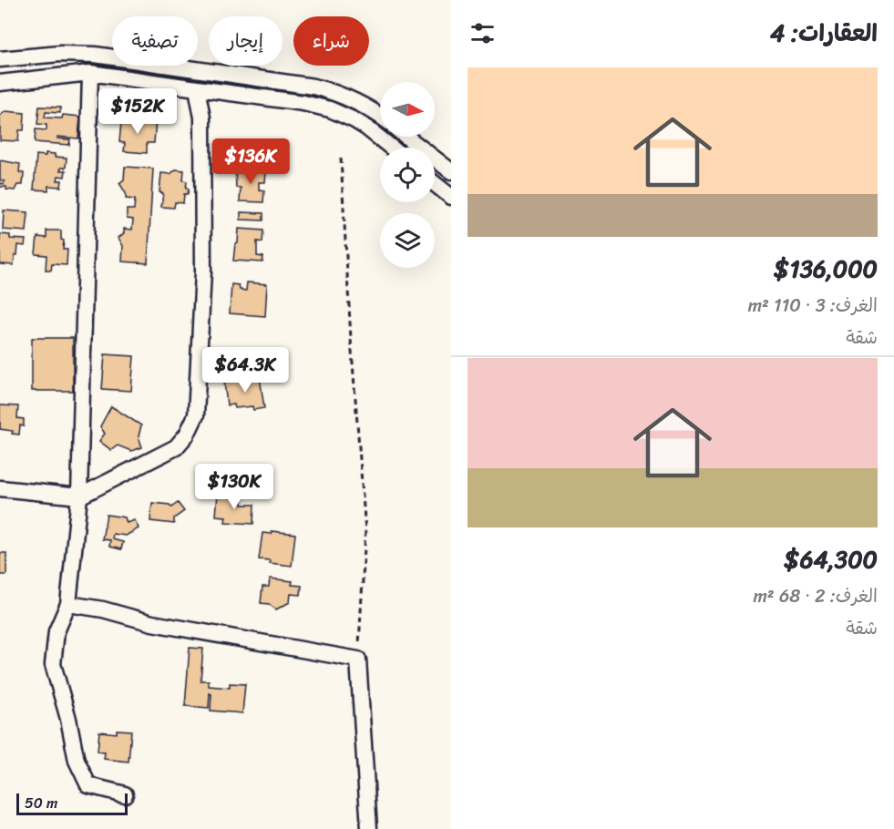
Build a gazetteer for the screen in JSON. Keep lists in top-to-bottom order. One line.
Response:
{"scale_bar":"50 m","north":"right","page":{"heading":"العقارات: 4","chip":["شراء","إيجار","تصفية"],"list":[{"name":"$136,000","note":"الغرف: 3 · 110 m² · شقة"},{"name":"$64,300","note":"الغرف: 2 · 68 m² · شقة"}],"price":["$152K","$136K","$64.3K","$130K"],"scale":"50 m"}}
